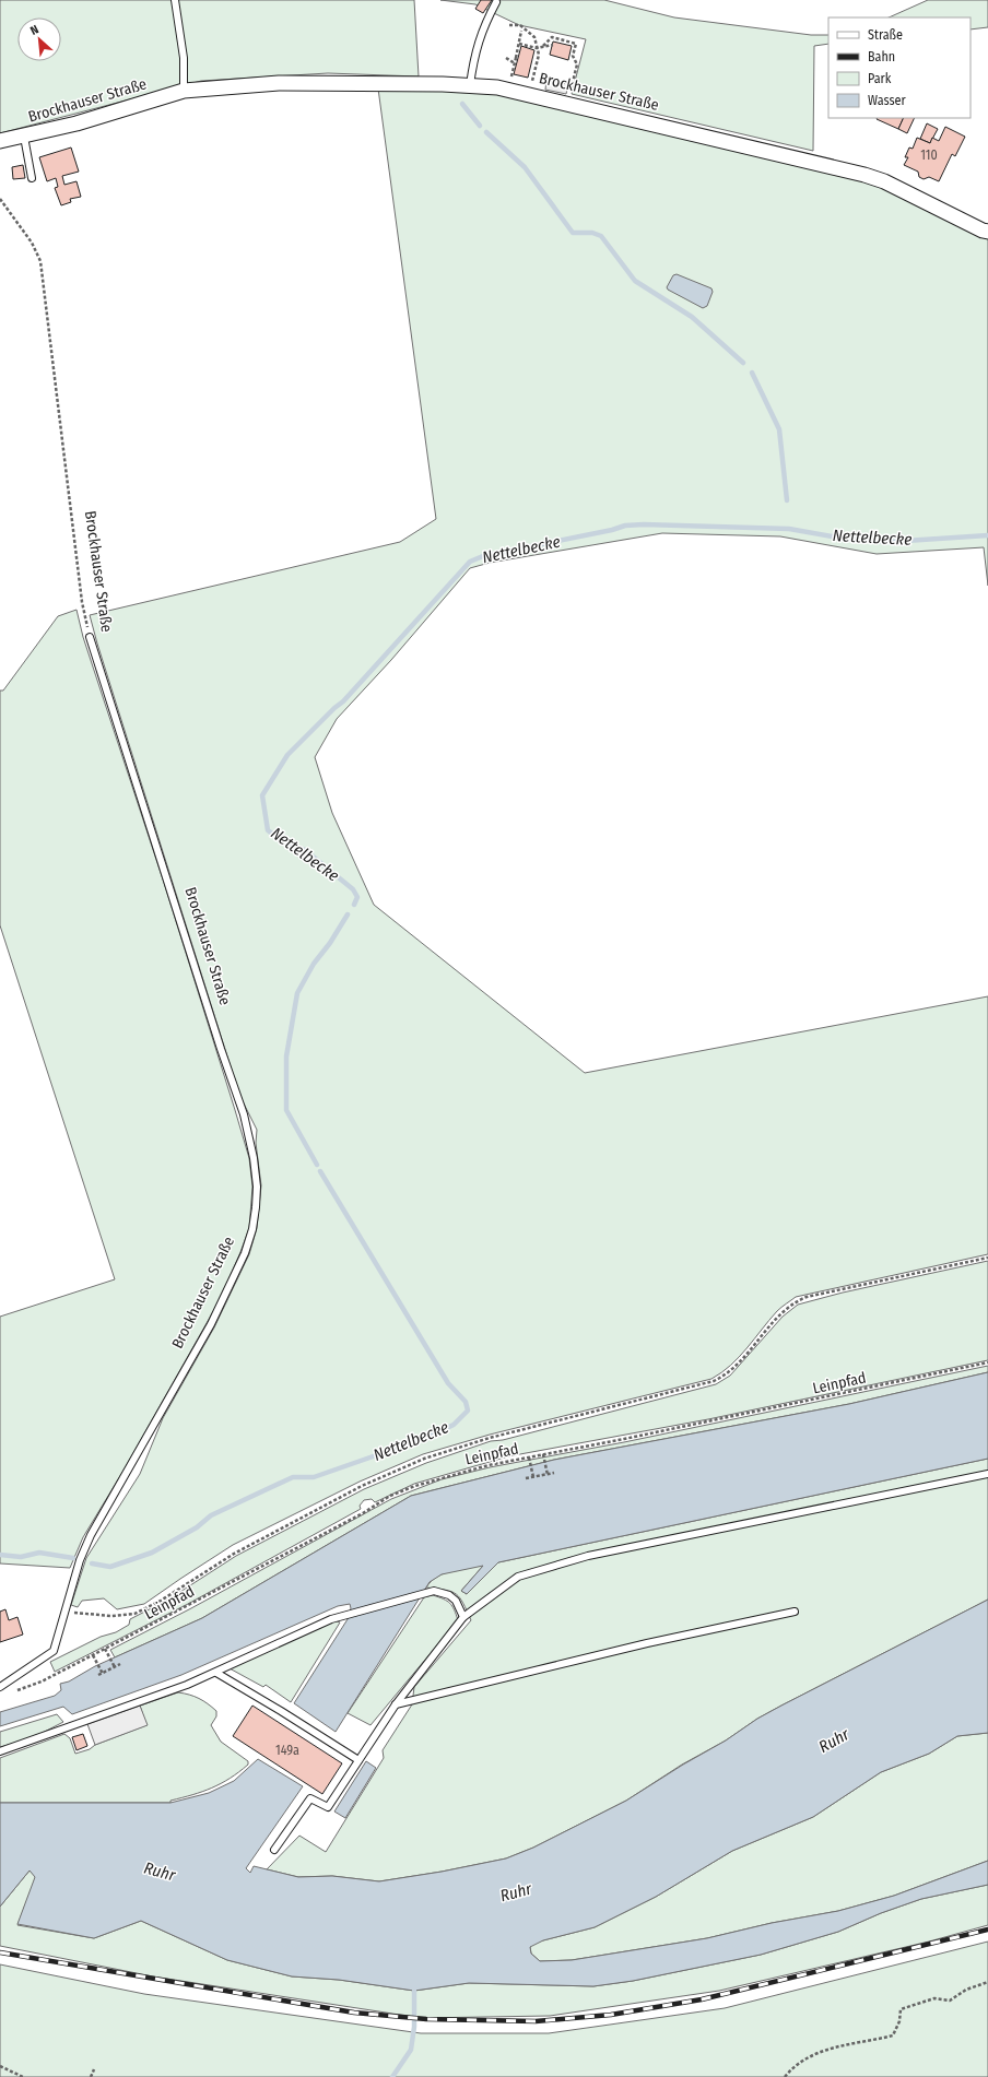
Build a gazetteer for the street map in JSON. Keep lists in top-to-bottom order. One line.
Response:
{"streets":{"street":["Brockhauser Straße"],"path":["Leinpfad"]},"water":["Nettelbecke","Ruhr"],"house_numbers":["110","149a"],"legend":["Straße","Bahn","Park","Wasser"],"north":"top left"}
